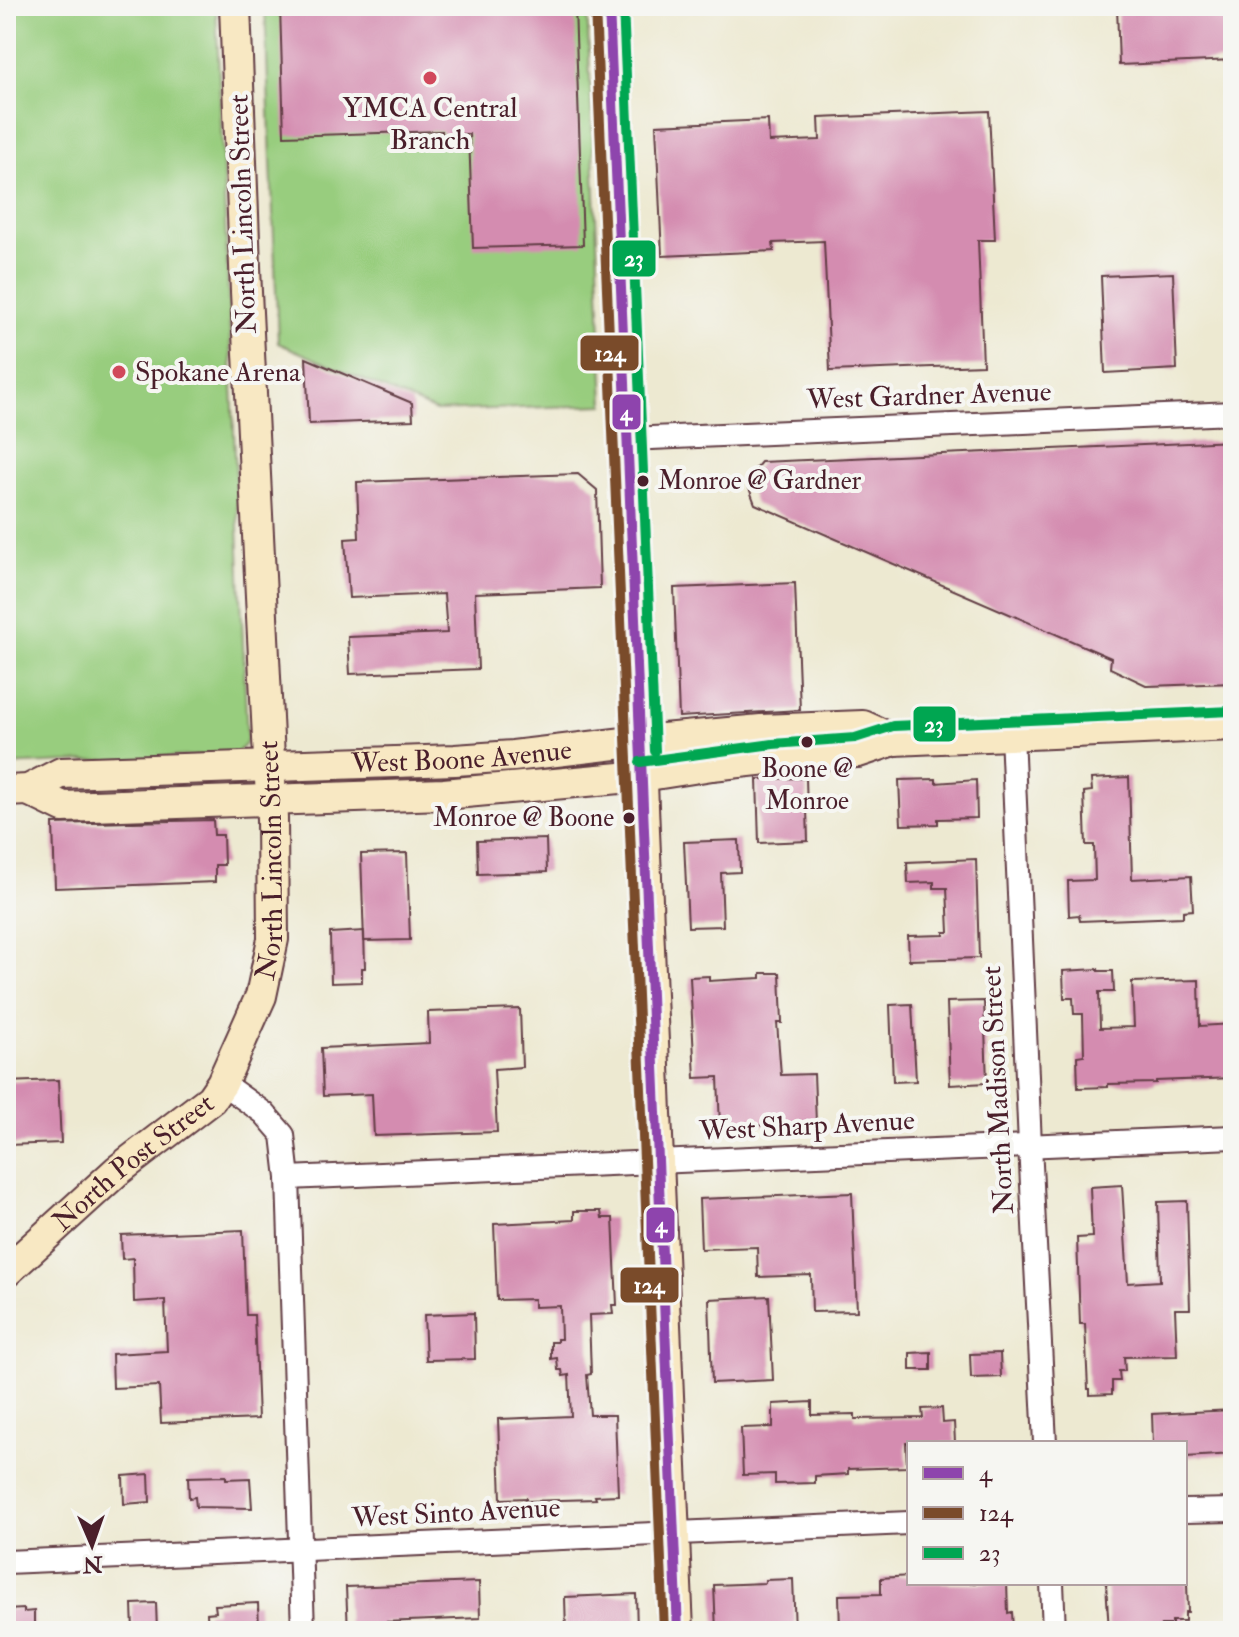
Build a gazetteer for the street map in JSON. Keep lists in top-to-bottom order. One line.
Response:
{"streets":{"main road":["North Lincoln Street","West Boone Avenue","North Post Street"],"street":["West Gardner Avenue","North Madison Street","West Sharp Avenue","West Sinto Avenue"]},"crossings":[["North Lincoln Street","West Boone Avenue"],["North Lincoln Street","North Post Street"],["West Boone Avenue","North Madison Street"],["North Madison Street","West Sharp Avenue"]],"places":["YMCA Central Branch","Spokane Arena","Monroe @ Gardner","Boone @ Monroe","Monroe @ Boone"],"lines":["transit line 4","transit line 23","transit line 124"],"legend":["4","124","23"],"north":"bottom"}
